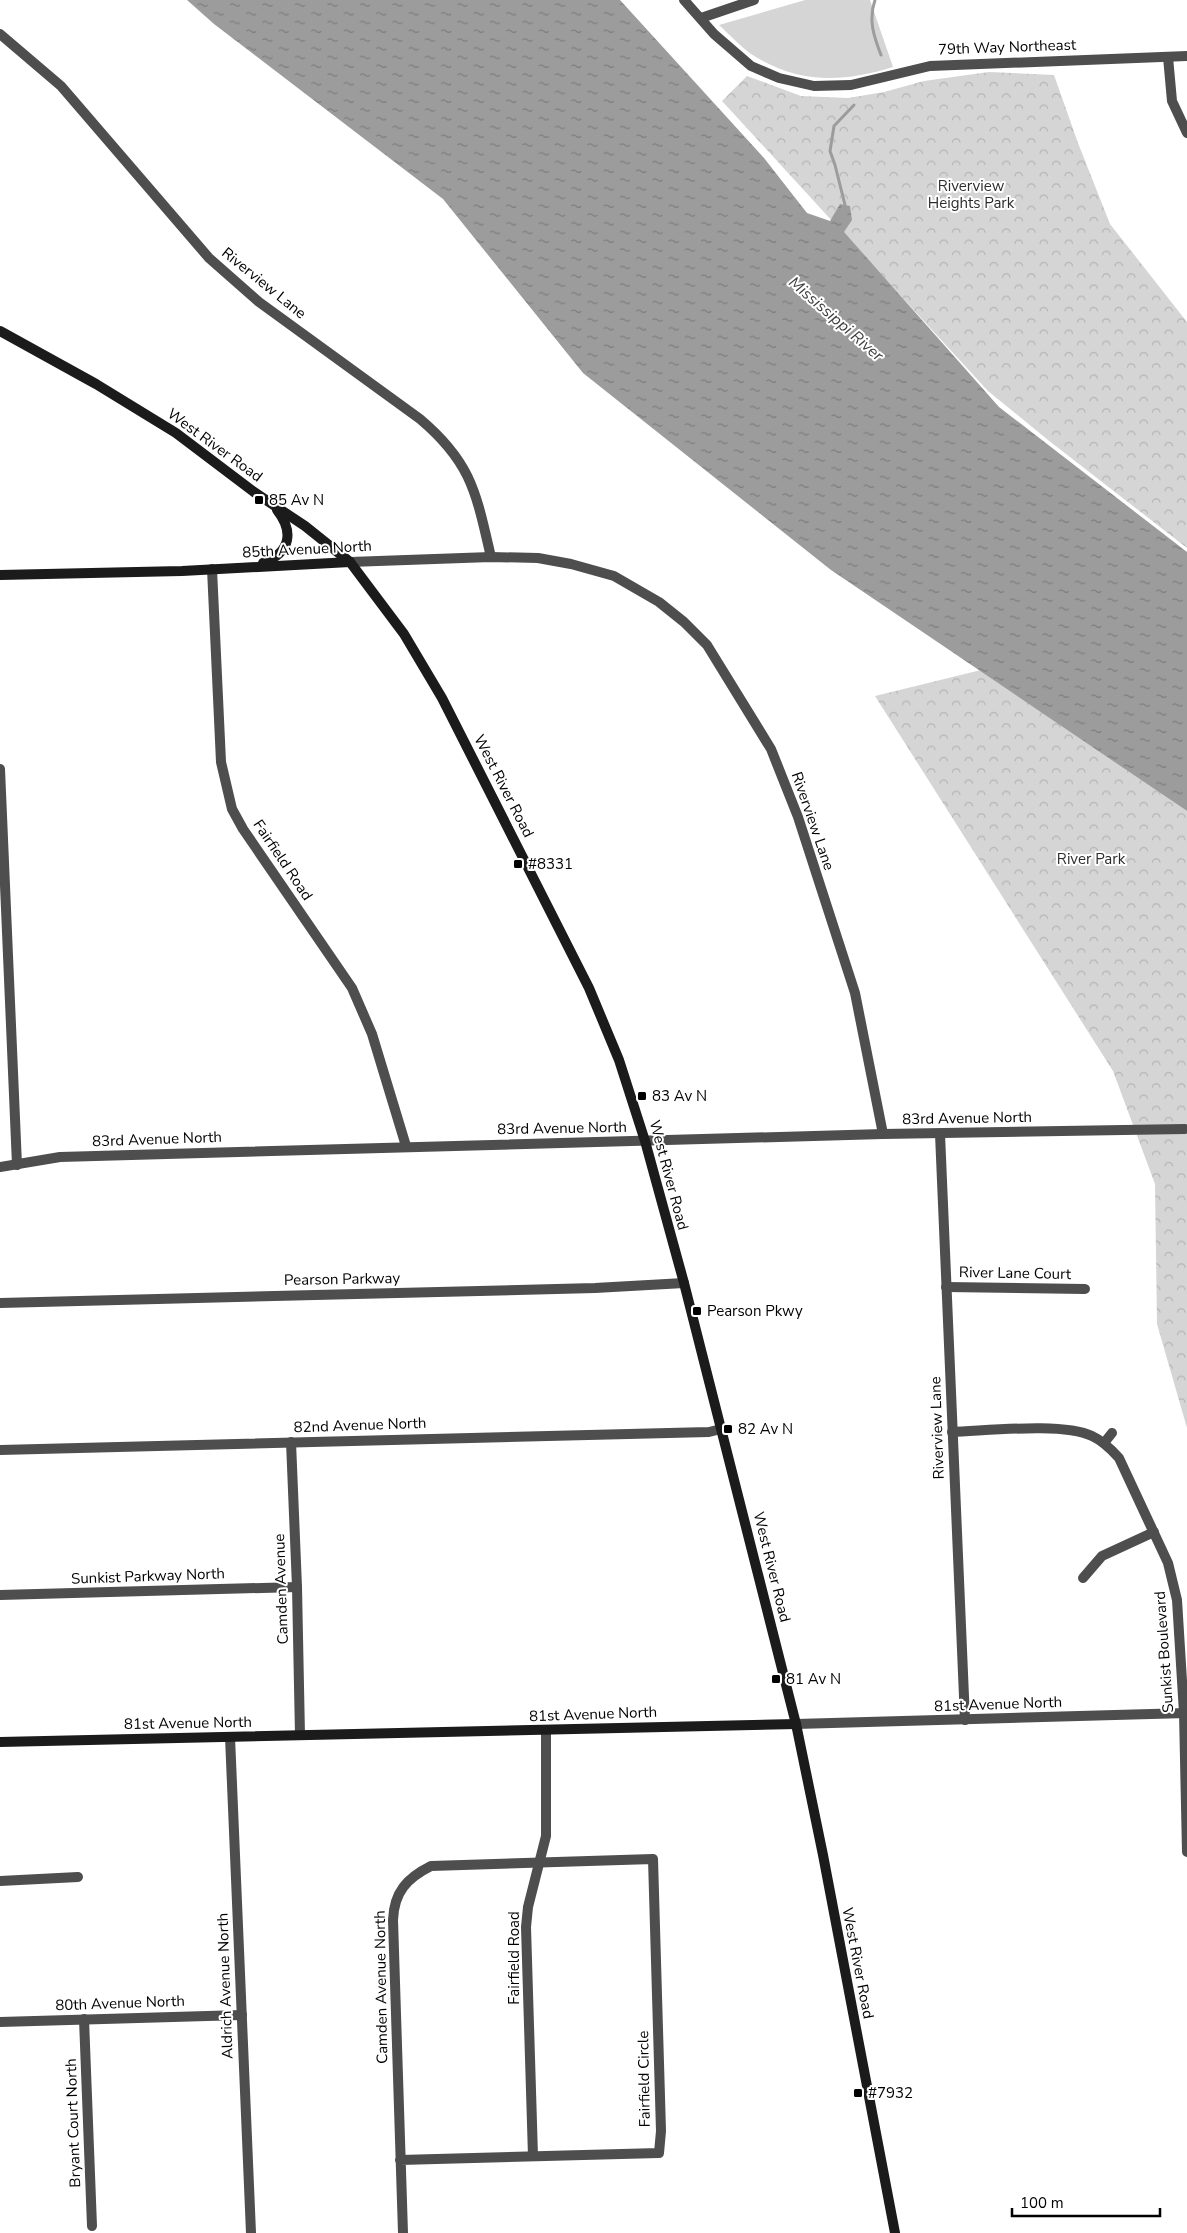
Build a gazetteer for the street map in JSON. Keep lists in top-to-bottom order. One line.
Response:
{"streets":{"street":["79th Way Northeast","Riverview Lane","West River Road","85th Avenue North","Fairfield Road","83rd Avenue North","River Lane Court","Pearson Parkway","82nd Avenue North","Sunkist Parkway North","Camden Avenue","Sunkist Boulevard","81st Avenue North","Aldrich Avenue North","Camden Avenue North","80th Avenue North","Fairfield Circle","Bryant Court North"]},"crossings":[["Riverview Lane","85th Avenue North"],["Riverview Lane","83rd Avenue North"],["Riverview Lane","River Lane Court"],["Riverview Lane","Sunkist Boulevard"],["Riverview Lane","81st Avenue North"],["West River Road","85th Avenue North"],["West River Road","83rd Avenue North"],["West River Road","Pearson Parkway"],["West River Road","82nd Avenue North"],["West River Road","81st Avenue North"],["85th Avenue North","Fairfield Road"],["Fairfield Road","83rd Avenue North"],["Fairfield Road","81st Avenue North"],["Fairfield Road","Camden Avenue North"],["Fairfield Road","Fairfield Circle"],["82nd Avenue North","Camden Avenue"],["Sunkist Parkway North","Camden Avenue"],["Camden Avenue","81st Avenue North"],["Sunkist Boulevard","81st Avenue North"],["81st Avenue North","Aldrich Avenue North"],["Aldrich Avenue North","80th Avenue North"],["Camden Avenue North","Fairfield Circle"],["80th Avenue North","Bryant Court North"]],"water":["Mississippi River"],"parks":["Riverview Heights Park","River Park"],"places":{"transit":["85 Av N","#8331","83 Av N","Pearson Pkwy","82 Av N","81 Av N","#7932"]},"scale_bar":"100 m"}
